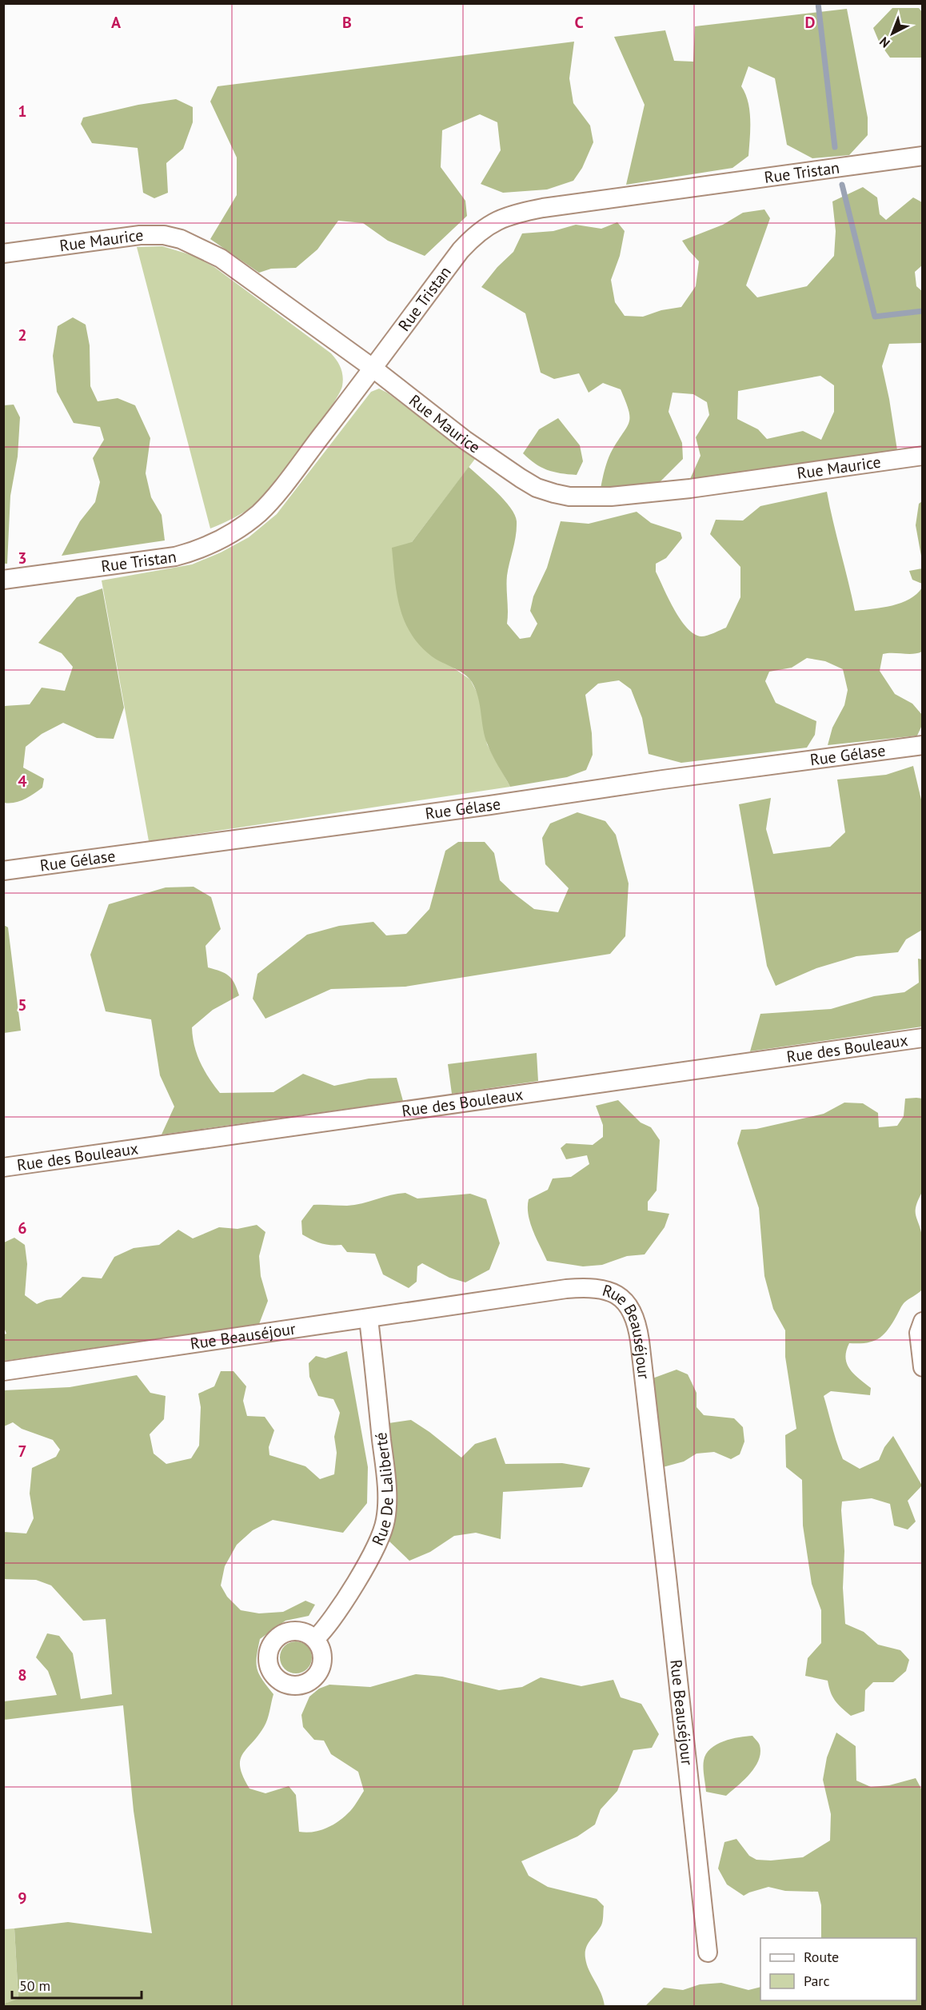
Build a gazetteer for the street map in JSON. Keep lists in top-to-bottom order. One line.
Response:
{"streets":{"street":["Rue Tristan","Rue Maurice","Rue Gélase","Rue des Bouleaux","Rue Beauséjour","Rue De Laliberté"]},"crossings":[["Rue Tristan","Rue Maurice"],["Rue Beauséjour","Rue De Laliberté"]],"legend":["Route","Parc"],"scale_bar":"50 m","north":"bottom left","grid":{"columns":["A","B","C","D"],"rows":["1","2","3","4","5","6","7","8","9"]}}
